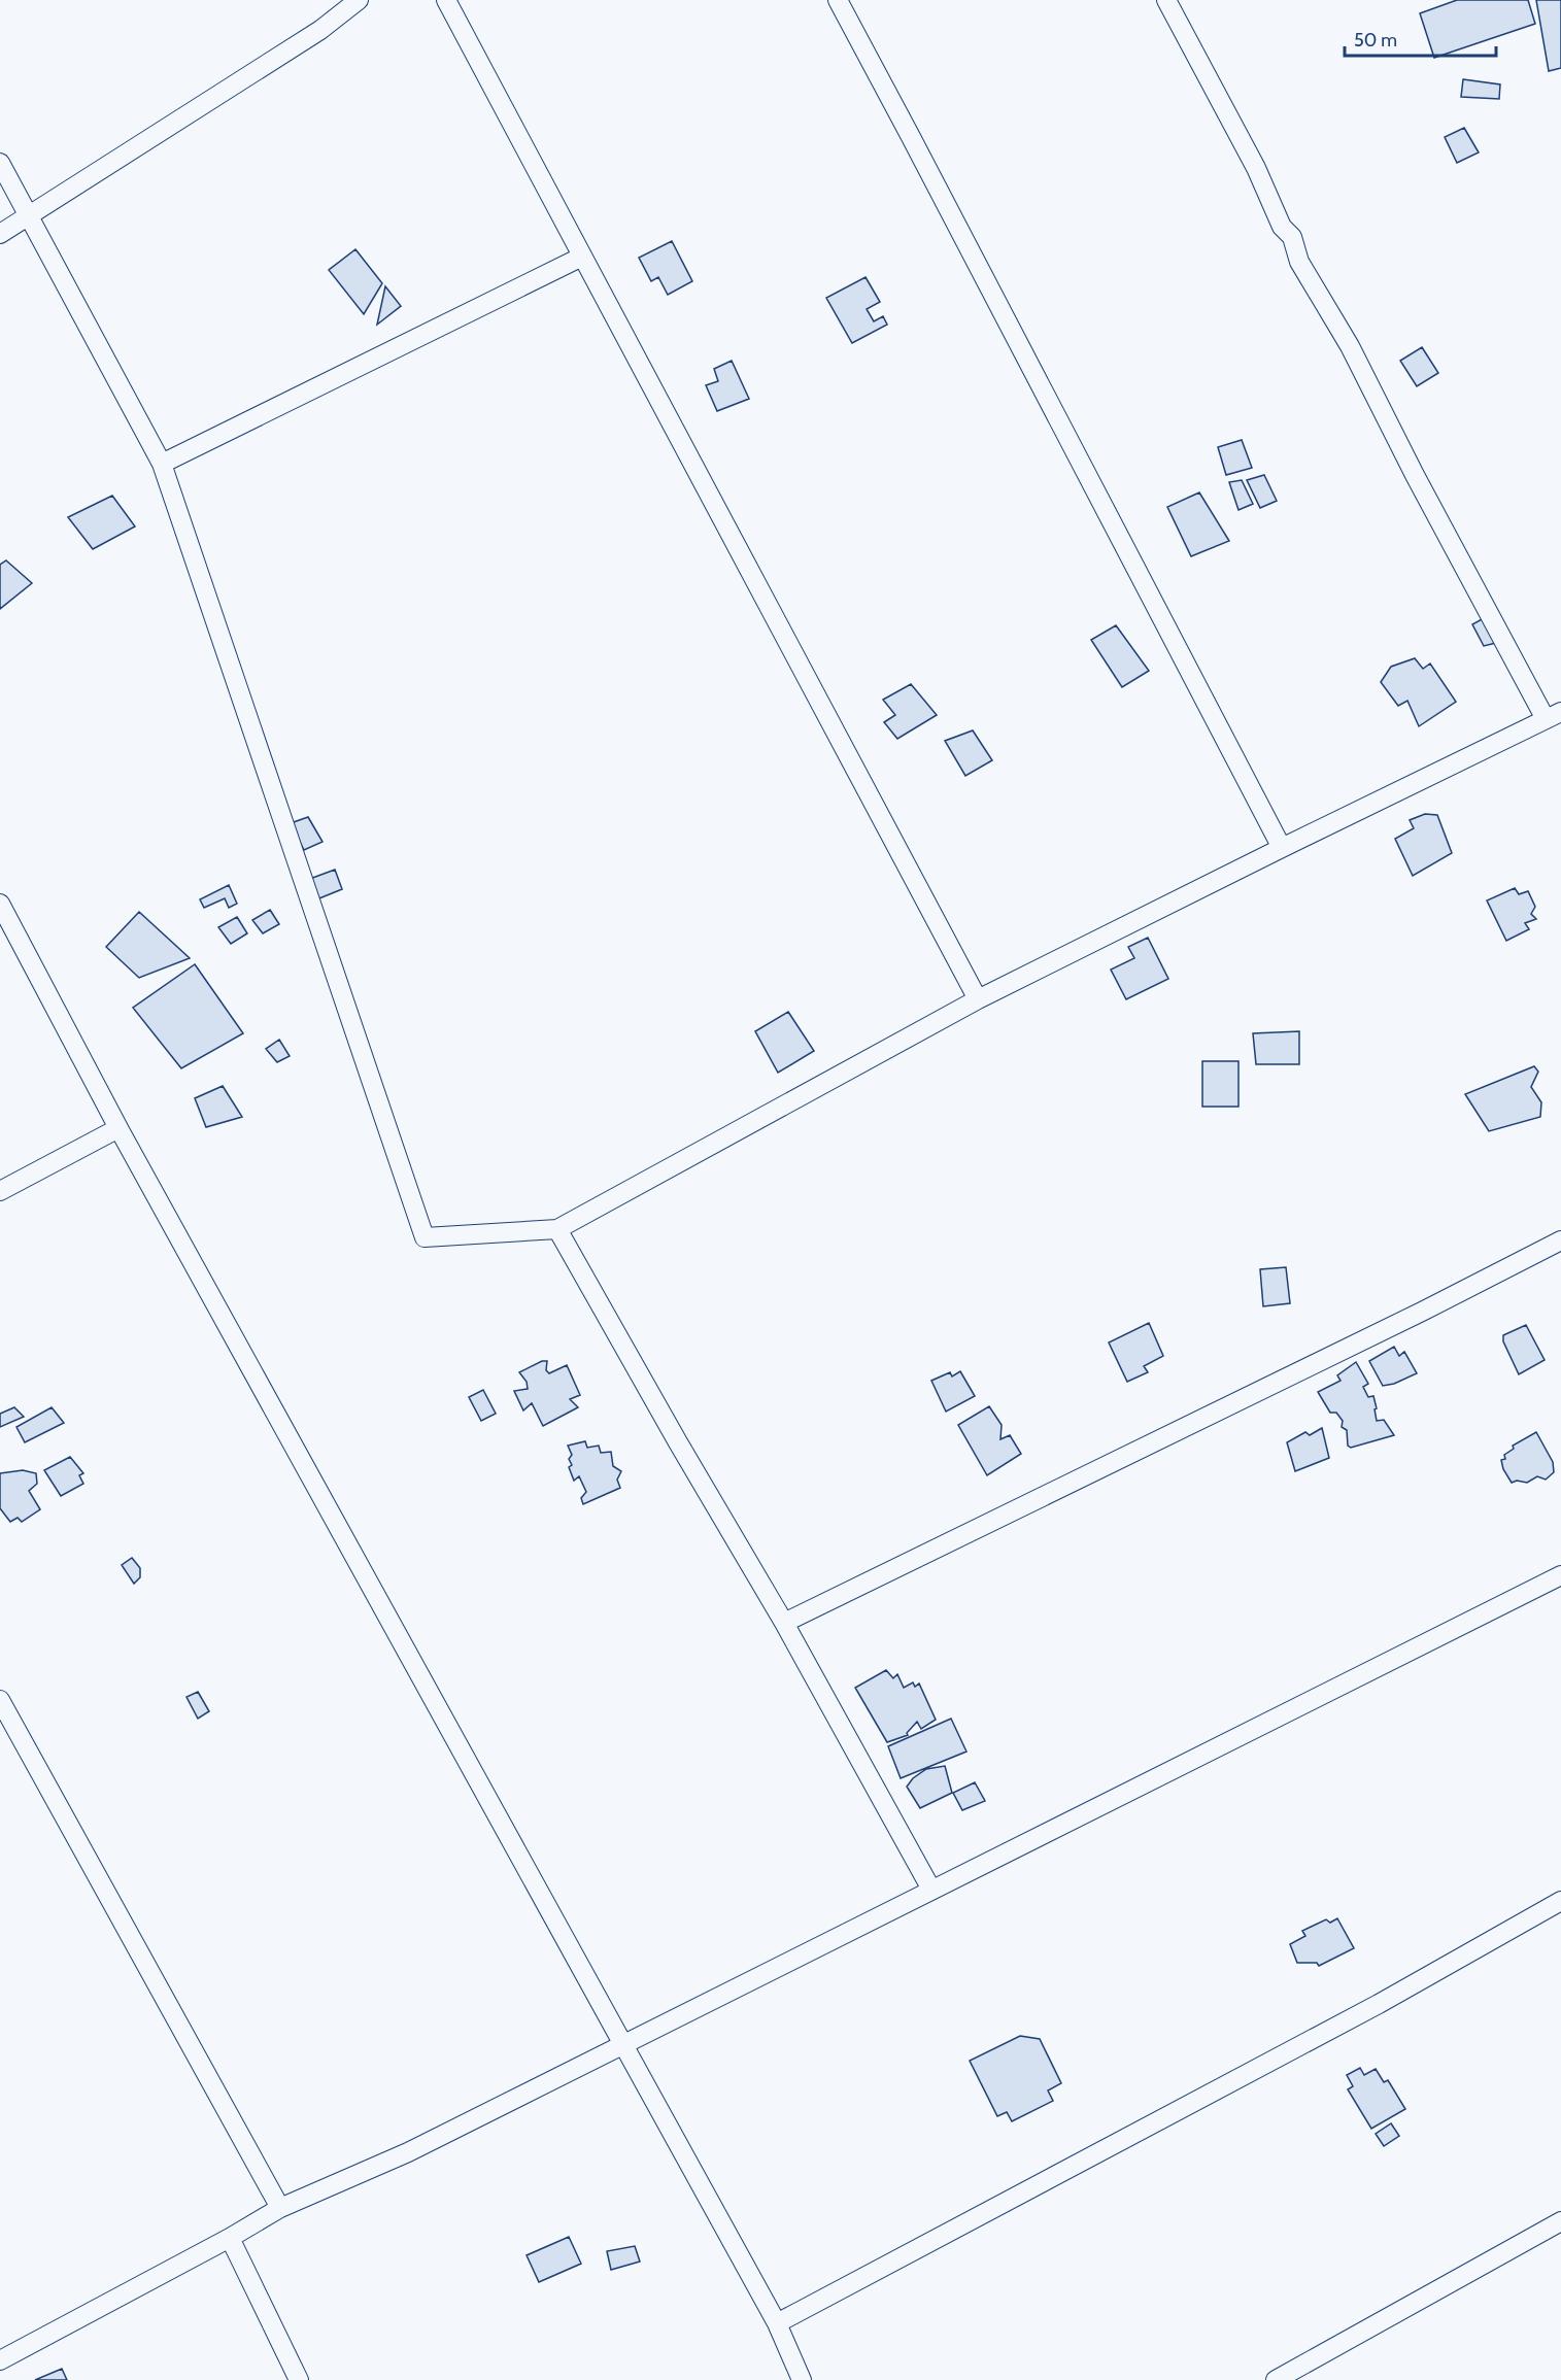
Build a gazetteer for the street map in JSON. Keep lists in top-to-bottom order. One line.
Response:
{"scale_bar":"50 m"}
